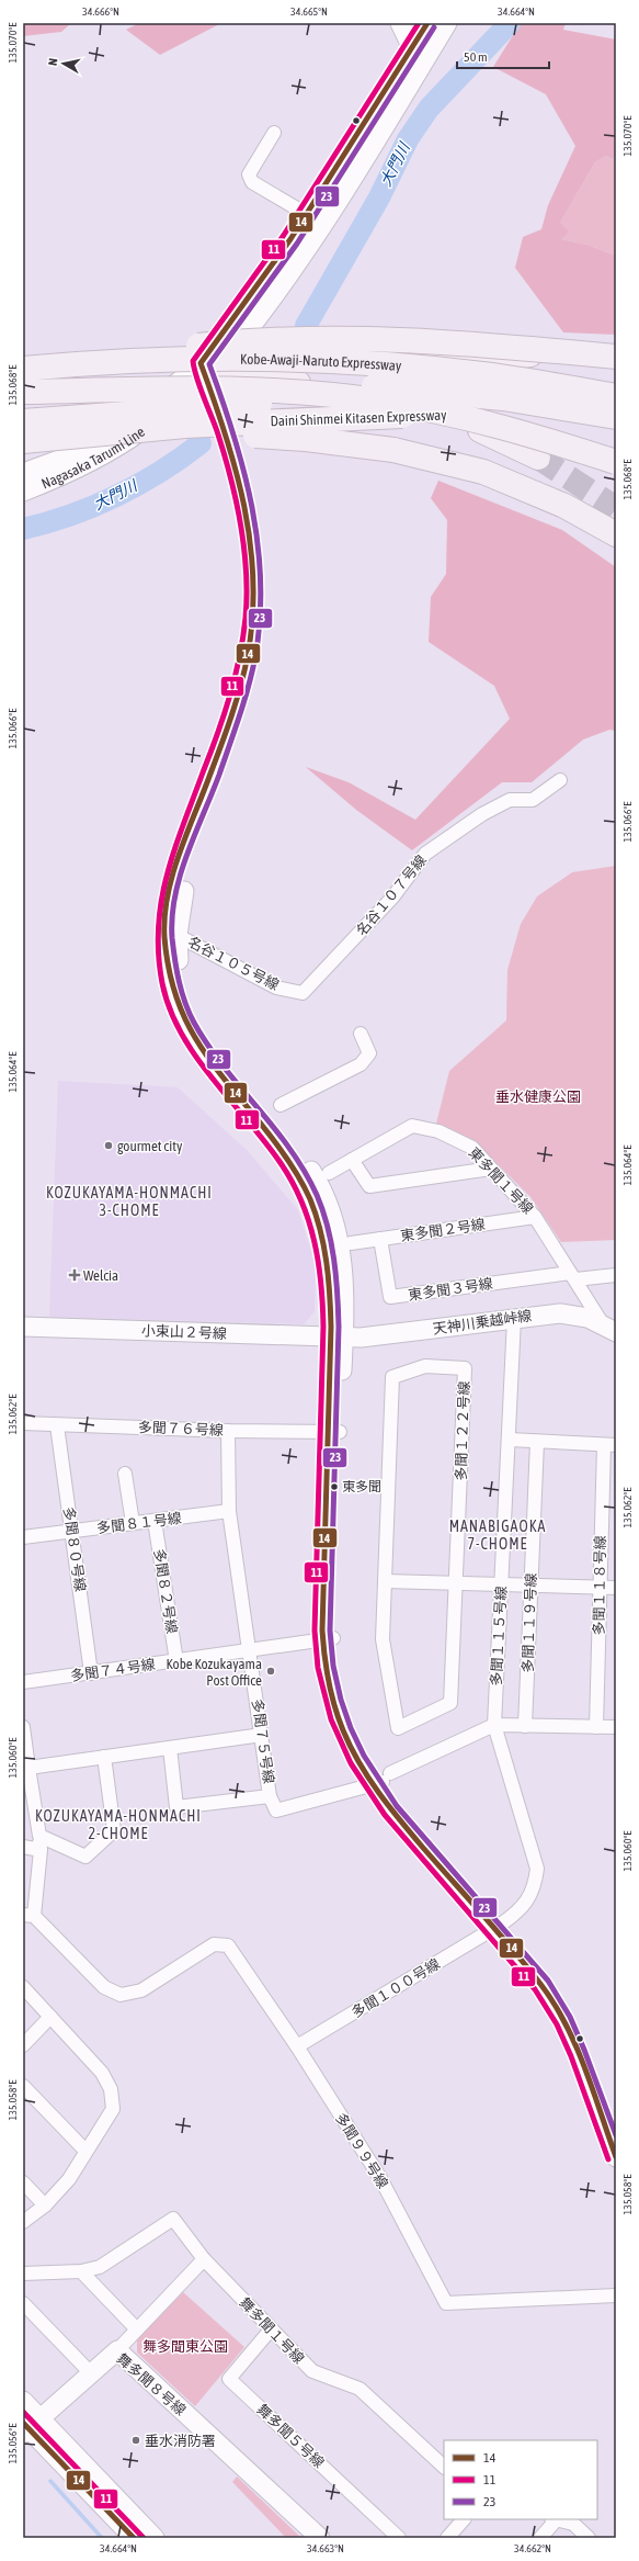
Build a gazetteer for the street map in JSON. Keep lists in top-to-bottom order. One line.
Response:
{"streets":{"highway":["Kobe-Awaji-Naruto Expressway","Daini Shinmei Kitasen Expressway"],"street":["Nagasaka Tarumi Line","名谷１０７号線","名谷１０５号線","東多聞１号線","東多聞２号線","東多聞３号線","天神川乗越峠線","小束山２号線","多聞７６号線","多聞１２２号線","多聞８１号線","多聞８０号線","多聞１１８号線","多聞８２号線","多聞１１９号線","多聞１１５号線","多聞７４号線","多聞７５号線","多聞１００号線","多聞９９号線","舞多聞１号線","舞多聞８号線","舞多聞５号線"]},"crossings":[["Kobe-Awaji-Naruto Expressway","Daini Shinmei Kitasen Expressway"],["名谷１０７号線","名谷１０５号線"],["東多聞１号線","東多聞２号線"],["東多聞１号線","東多聞３号線"],["東多聞１号線","天神川乗越峠線"],["東多聞２号線","東多聞３号線"],["天神川乗越峠線","小束山２号線"],["天神川乗越峠線","多聞１１５号線"],["多聞７６号線","多聞８０号線"],["多聞７６号線","多聞７５号線"],["多聞８１号線","多聞８０号線"],["多聞８１号線","多聞８２号線"],["多聞８１号線","多聞７５号線"],["多聞８０号線","多聞７４号線"],["多聞８２号線","多聞７４号線"],["多聞１１５号線","多聞１００号線"],["多聞７４号線","多聞７５号線"],["多聞１００号線","多聞９９号線"],["舞多聞１号線","舞多聞５号線"]],"districts":["KOZUKAYAMA-HONMACHI 3-CHOME","MANABIGAOKA 7-CHOME","KOZUKAYAMA-HONMACHI 2-CHOME"],"water":["大門川"],"parks":["垂水健康公園","舞多聞東公園"],"places":{"other":["gourmet city","東多聞","Kobe Kozukayama Post Office","垂水消防署"],"health":["Welcia"]},"lines":["transit line 14","transit line 11","transit line 23"],"legend":["14","11","23"],"scale_bar":"50 m","north":"left","coordinates":["34.666°N","34.665°N","34.664°N","135.070°E","135.068°E","135.066°E","135.064°E","135.062°E","135.060°E","135.058°E","135.056°E","34.663°N","34.662°N"]}
